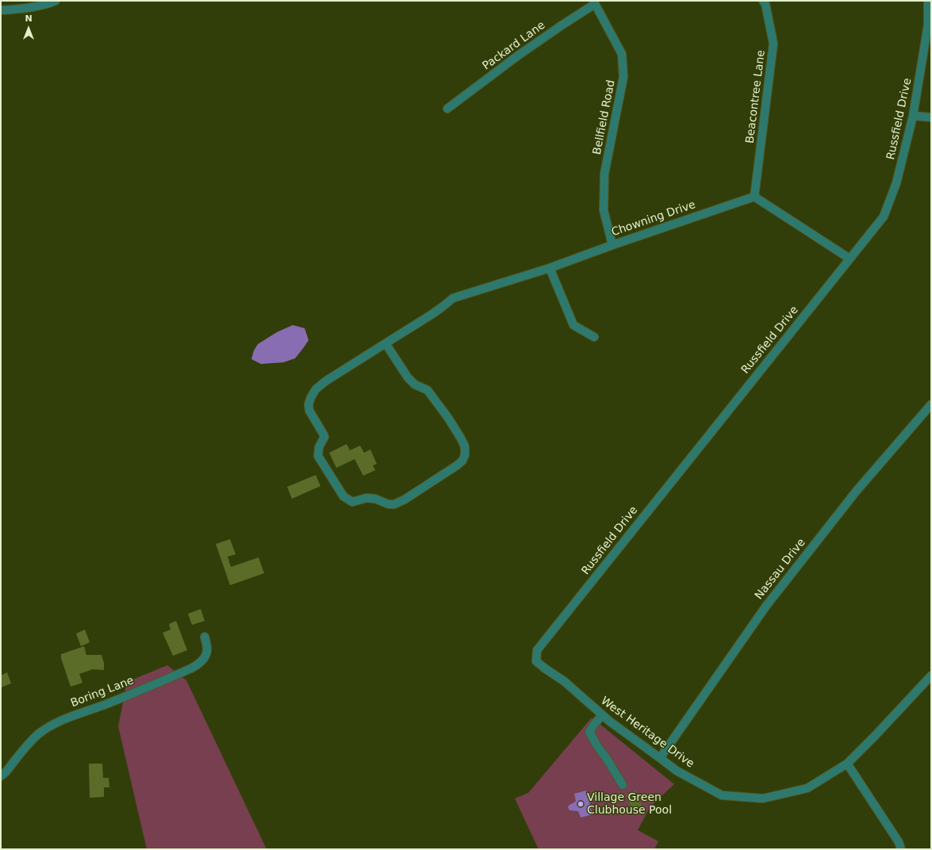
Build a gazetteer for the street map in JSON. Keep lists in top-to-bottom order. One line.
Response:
{"streets":{"street":["Packard Lane","Beacontree Lane","Bellfield Road","Russfield Drive","Chowning Drive","Nassau Drive","Boring Lane","West Heritage Drive"]},"crossings":[["Packard Lane","Bellfield Road"],["Beacontree Lane","Chowning Drive"],["Bellfield Road","Chowning Drive"],["Russfield Drive","West Heritage Drive"],["Nassau Drive","West Heritage Drive"]],"places":["Village Green Clubhouse Pool"],"north":"top"}
